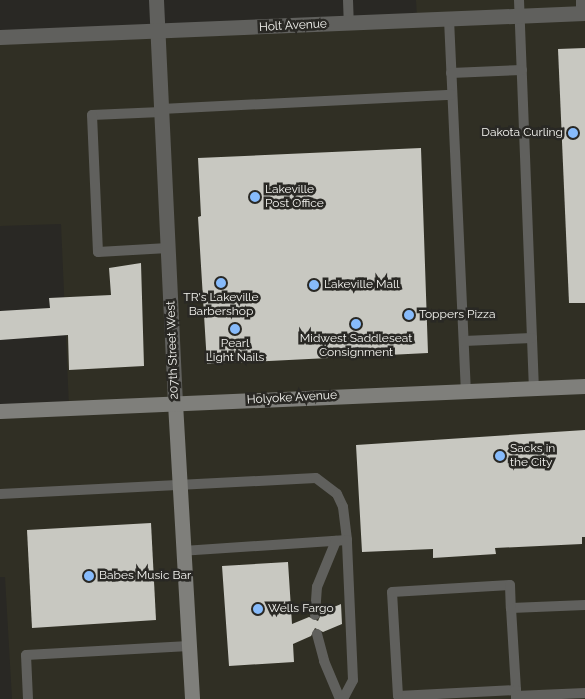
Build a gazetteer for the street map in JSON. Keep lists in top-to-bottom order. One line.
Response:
{"streets":{"street":["Holt Avenue","207th Street West","Holyoke Avenue"]},"crossings":[["Holt Avenue","207th Street West"],["207th Street West","Holyoke Avenue"]],"places":["Dakota Curling","Lakeville Post Office","TR's Lakeville Barbershop","Lakeville Mall","Toppers Pizza","Midwest Saddleseat Consignment","Pearl Light Nails","Sacks in the City","Babes Music Bar","Wells Fargo"]}
